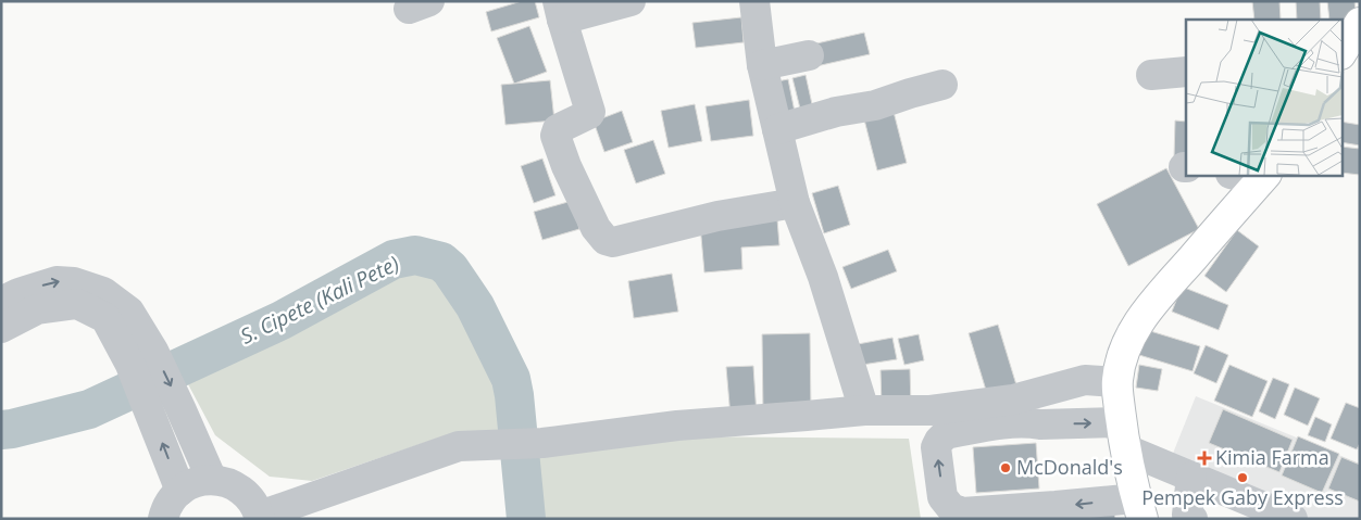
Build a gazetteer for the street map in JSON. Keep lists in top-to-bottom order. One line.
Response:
{"water":["S. Cipete (Kali Pete)"],"places":{"health":["Kimia Farma"],"other":["McDonald's","Pempek Gaby Express"]}}
